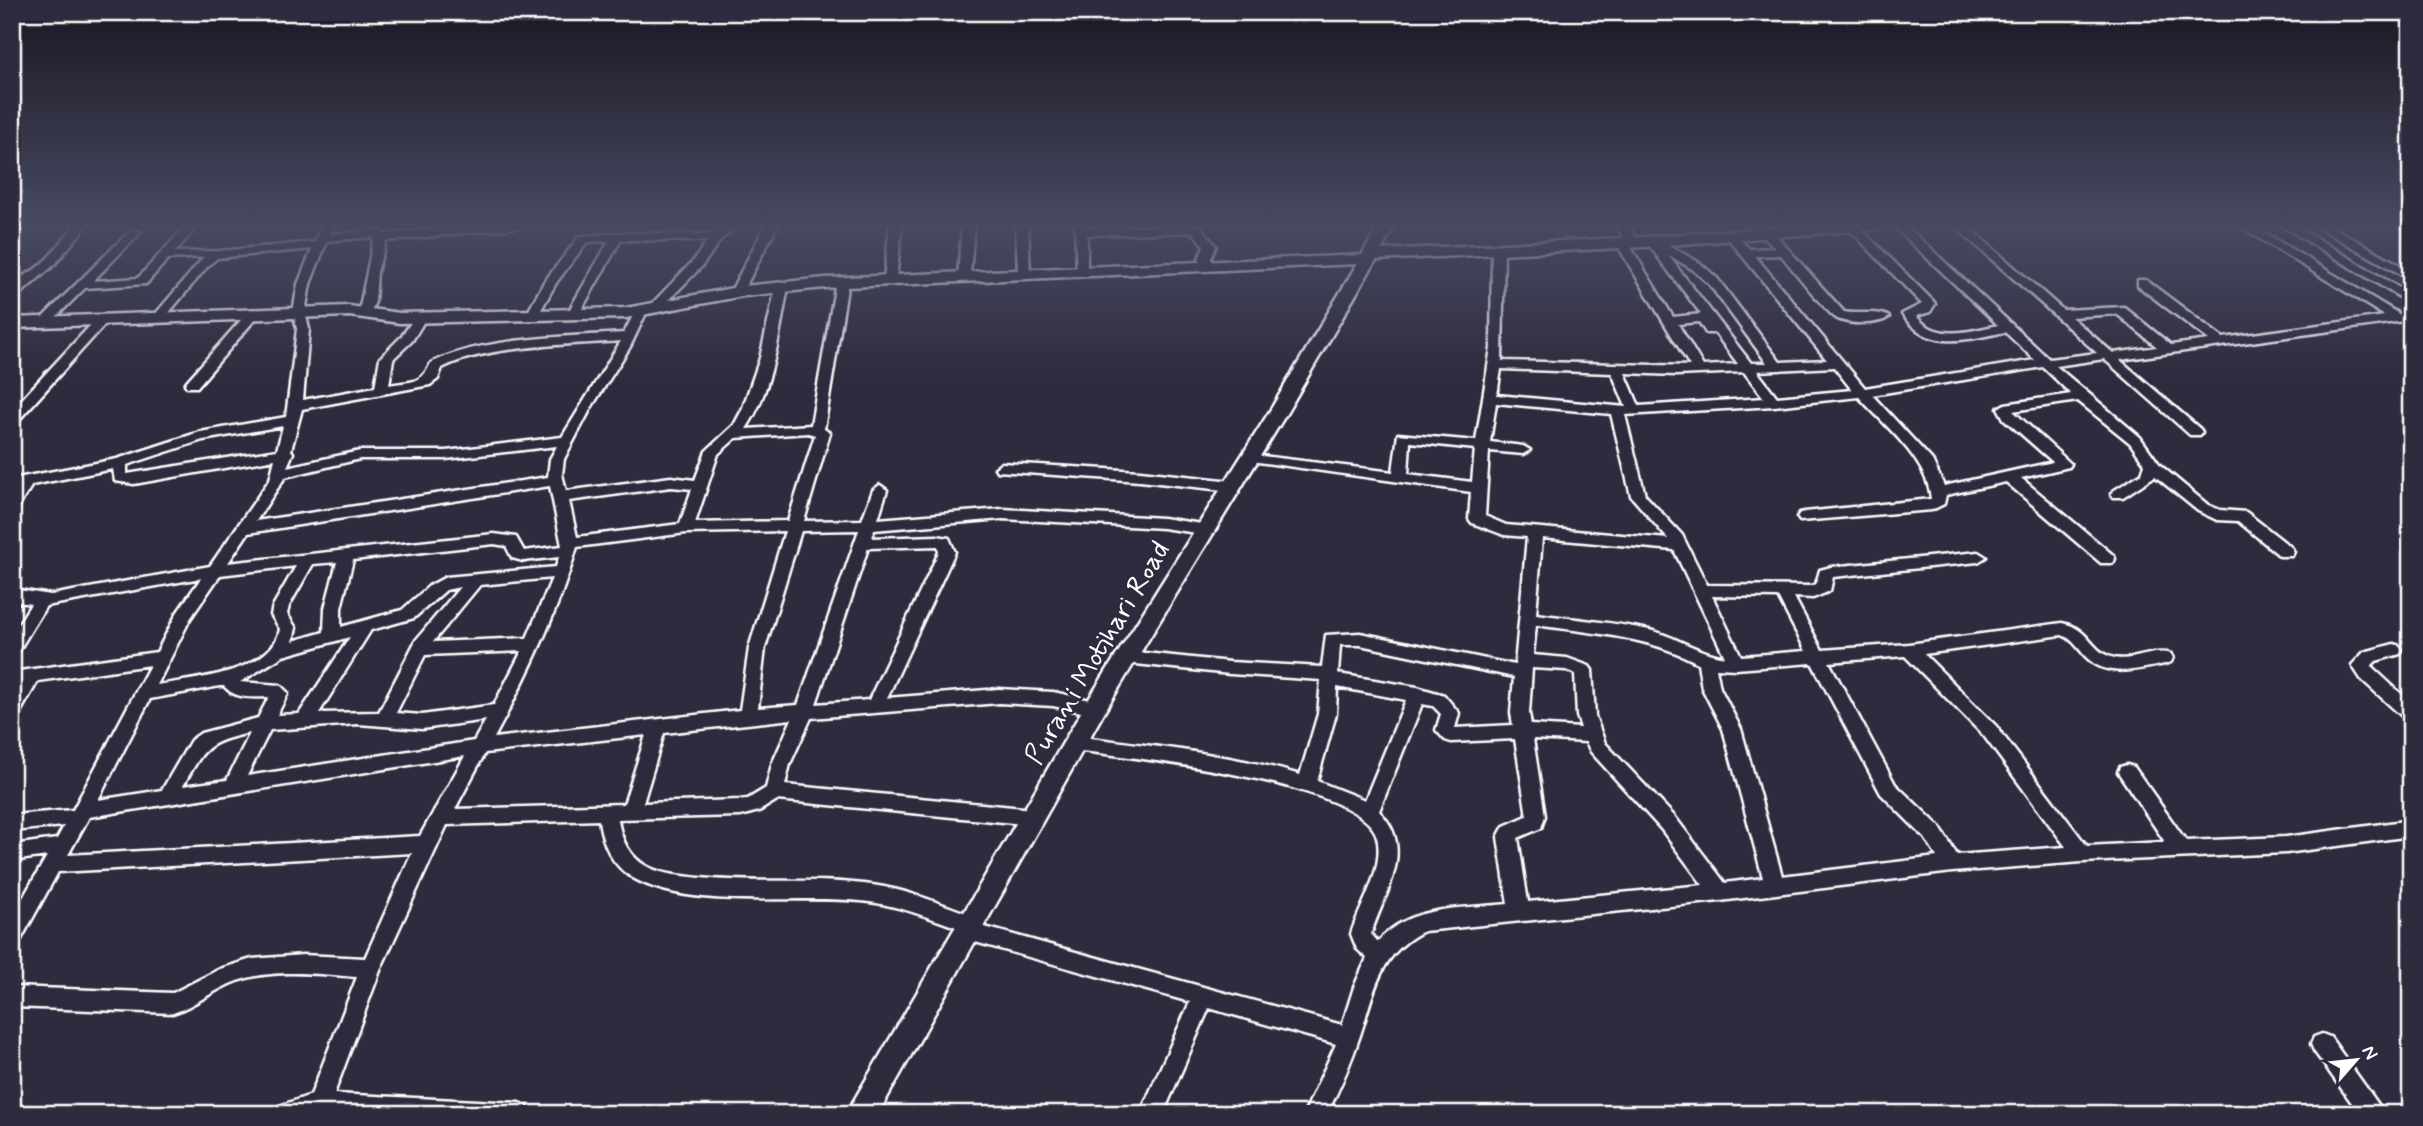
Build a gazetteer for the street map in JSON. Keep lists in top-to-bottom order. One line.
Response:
{"streets":{"street":["Purani Motihari Road"]},"north":"top right"}
